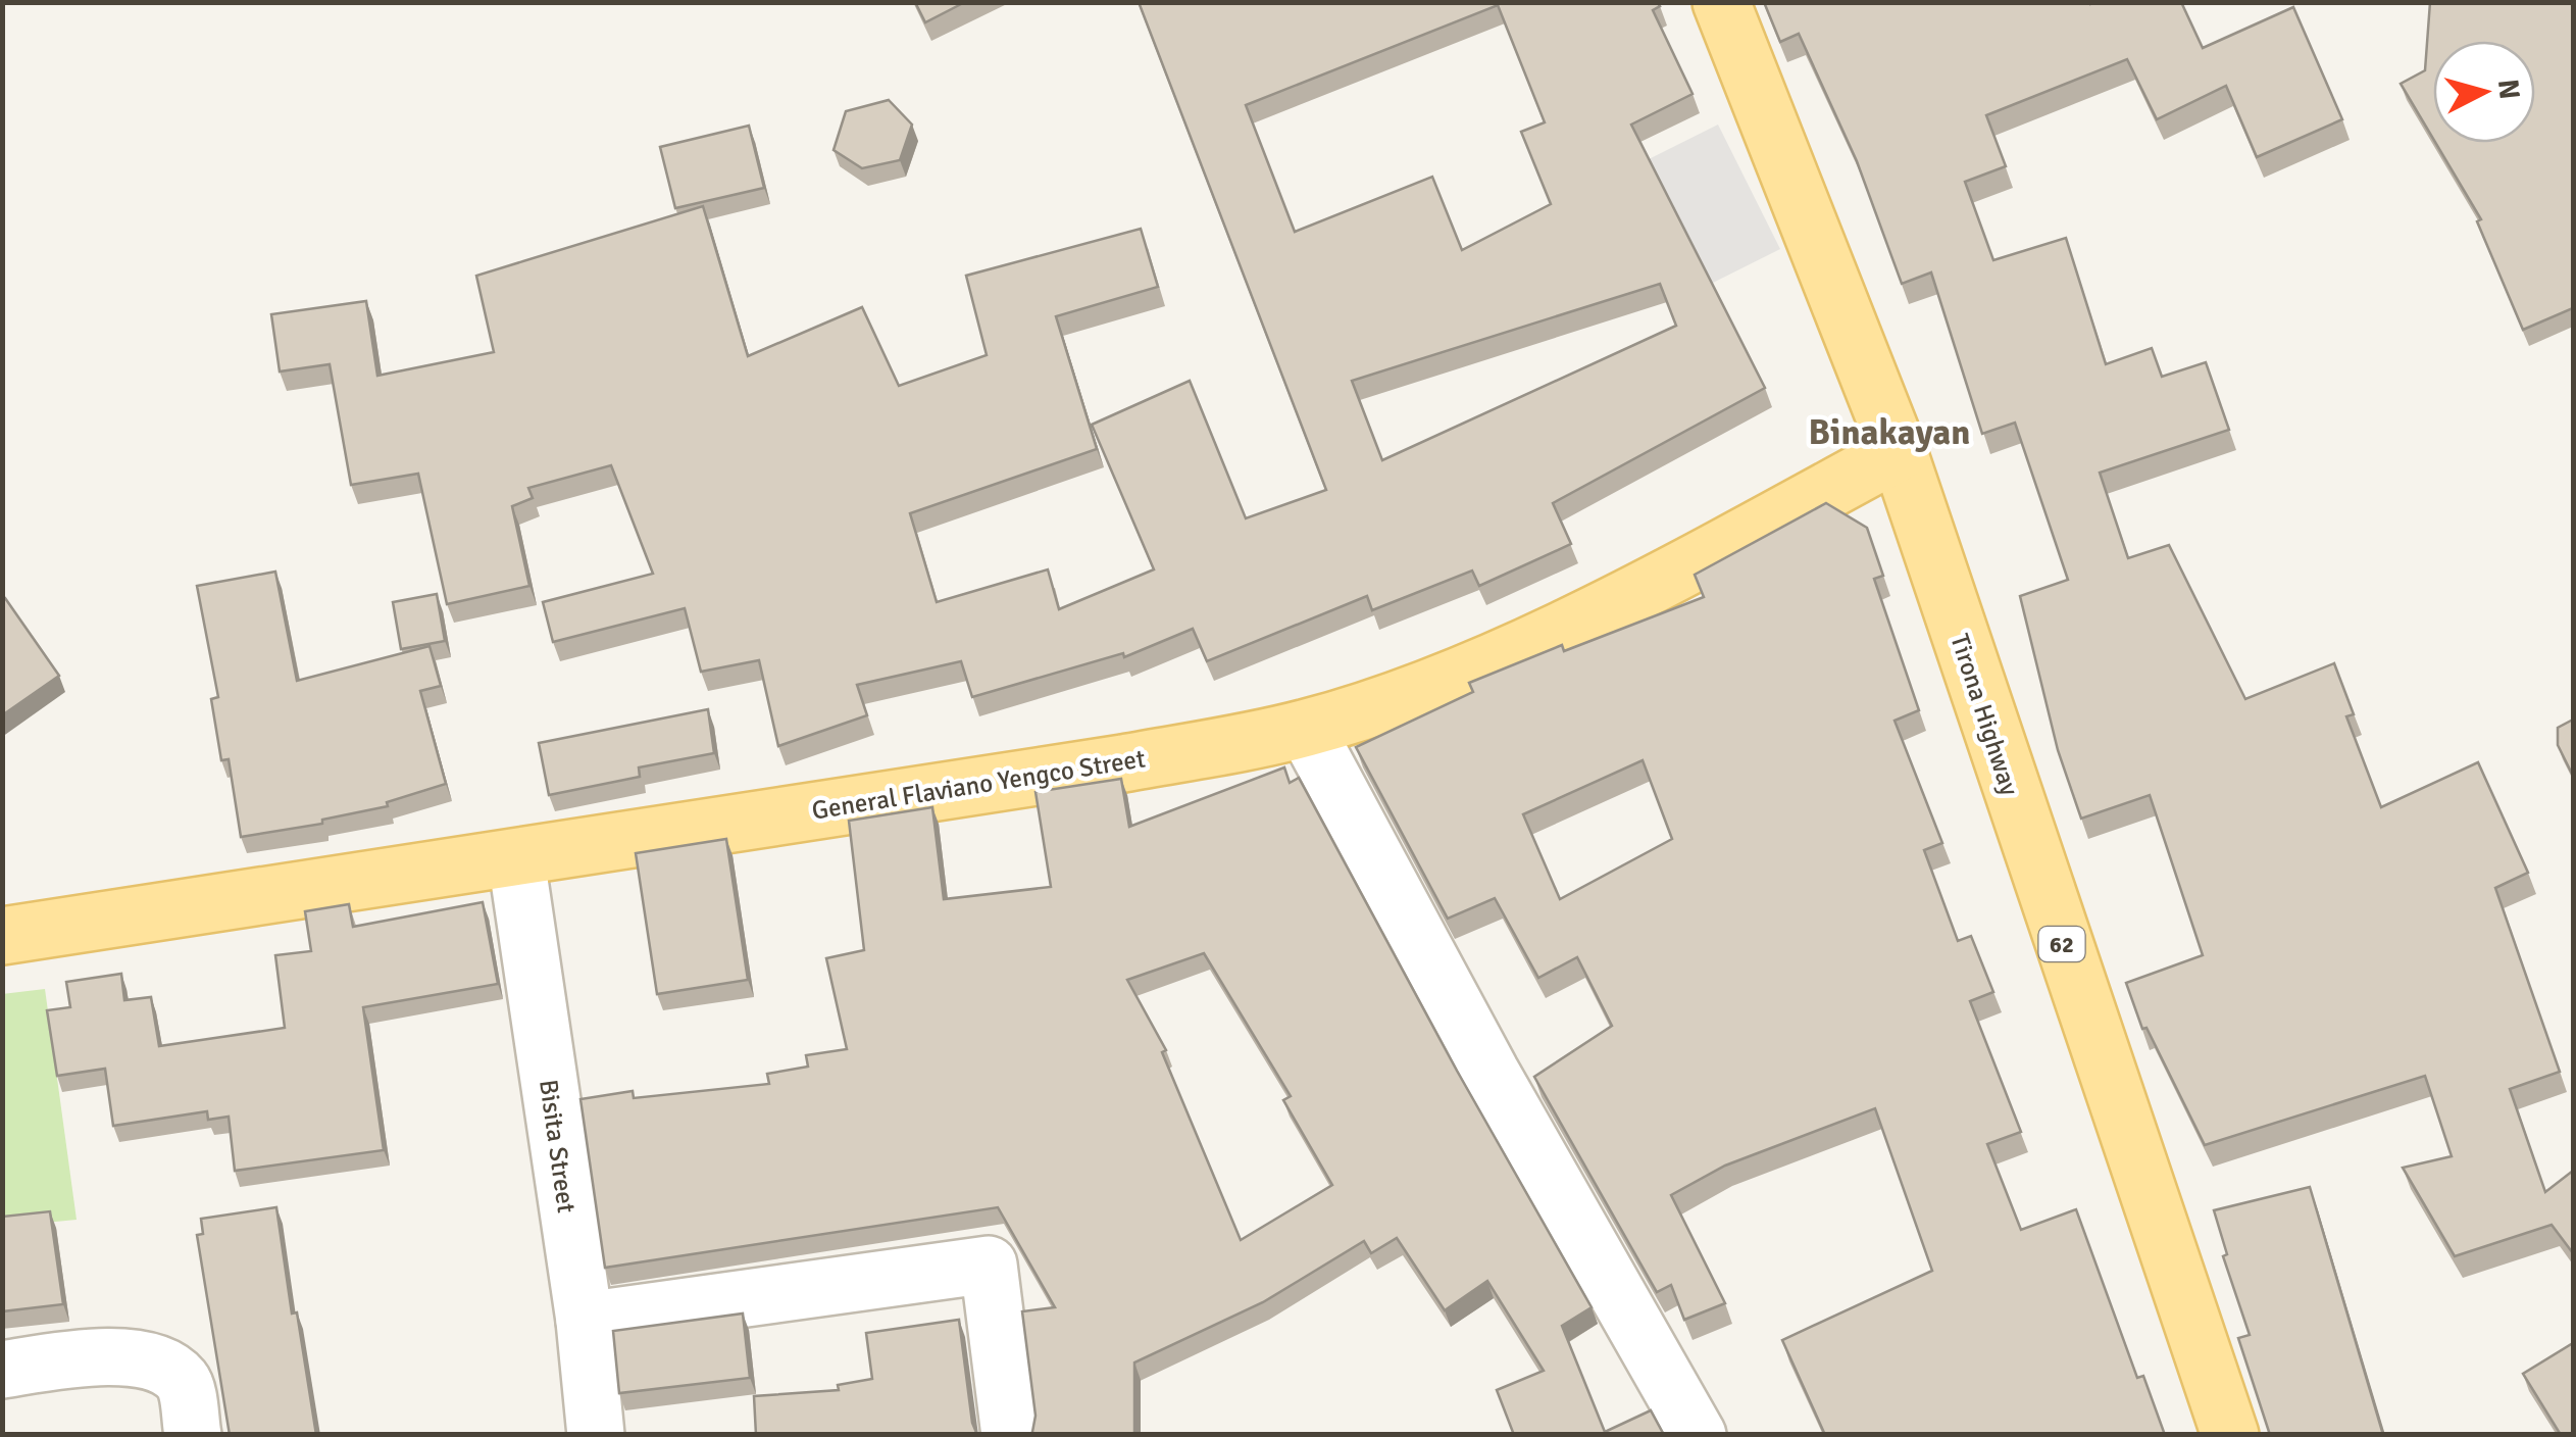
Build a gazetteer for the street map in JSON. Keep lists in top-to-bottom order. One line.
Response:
{"streets":{"main road":["Tirona Highway","General Flaviano Yengco Street","62"],"street":["Bisita Street"]},"crossings":[["Tirona Highway","General Flaviano Yengco Street"],["General Flaviano Yengco Street","Bisita Street"]],"districts":["Binakayan"],"north":"right"}
